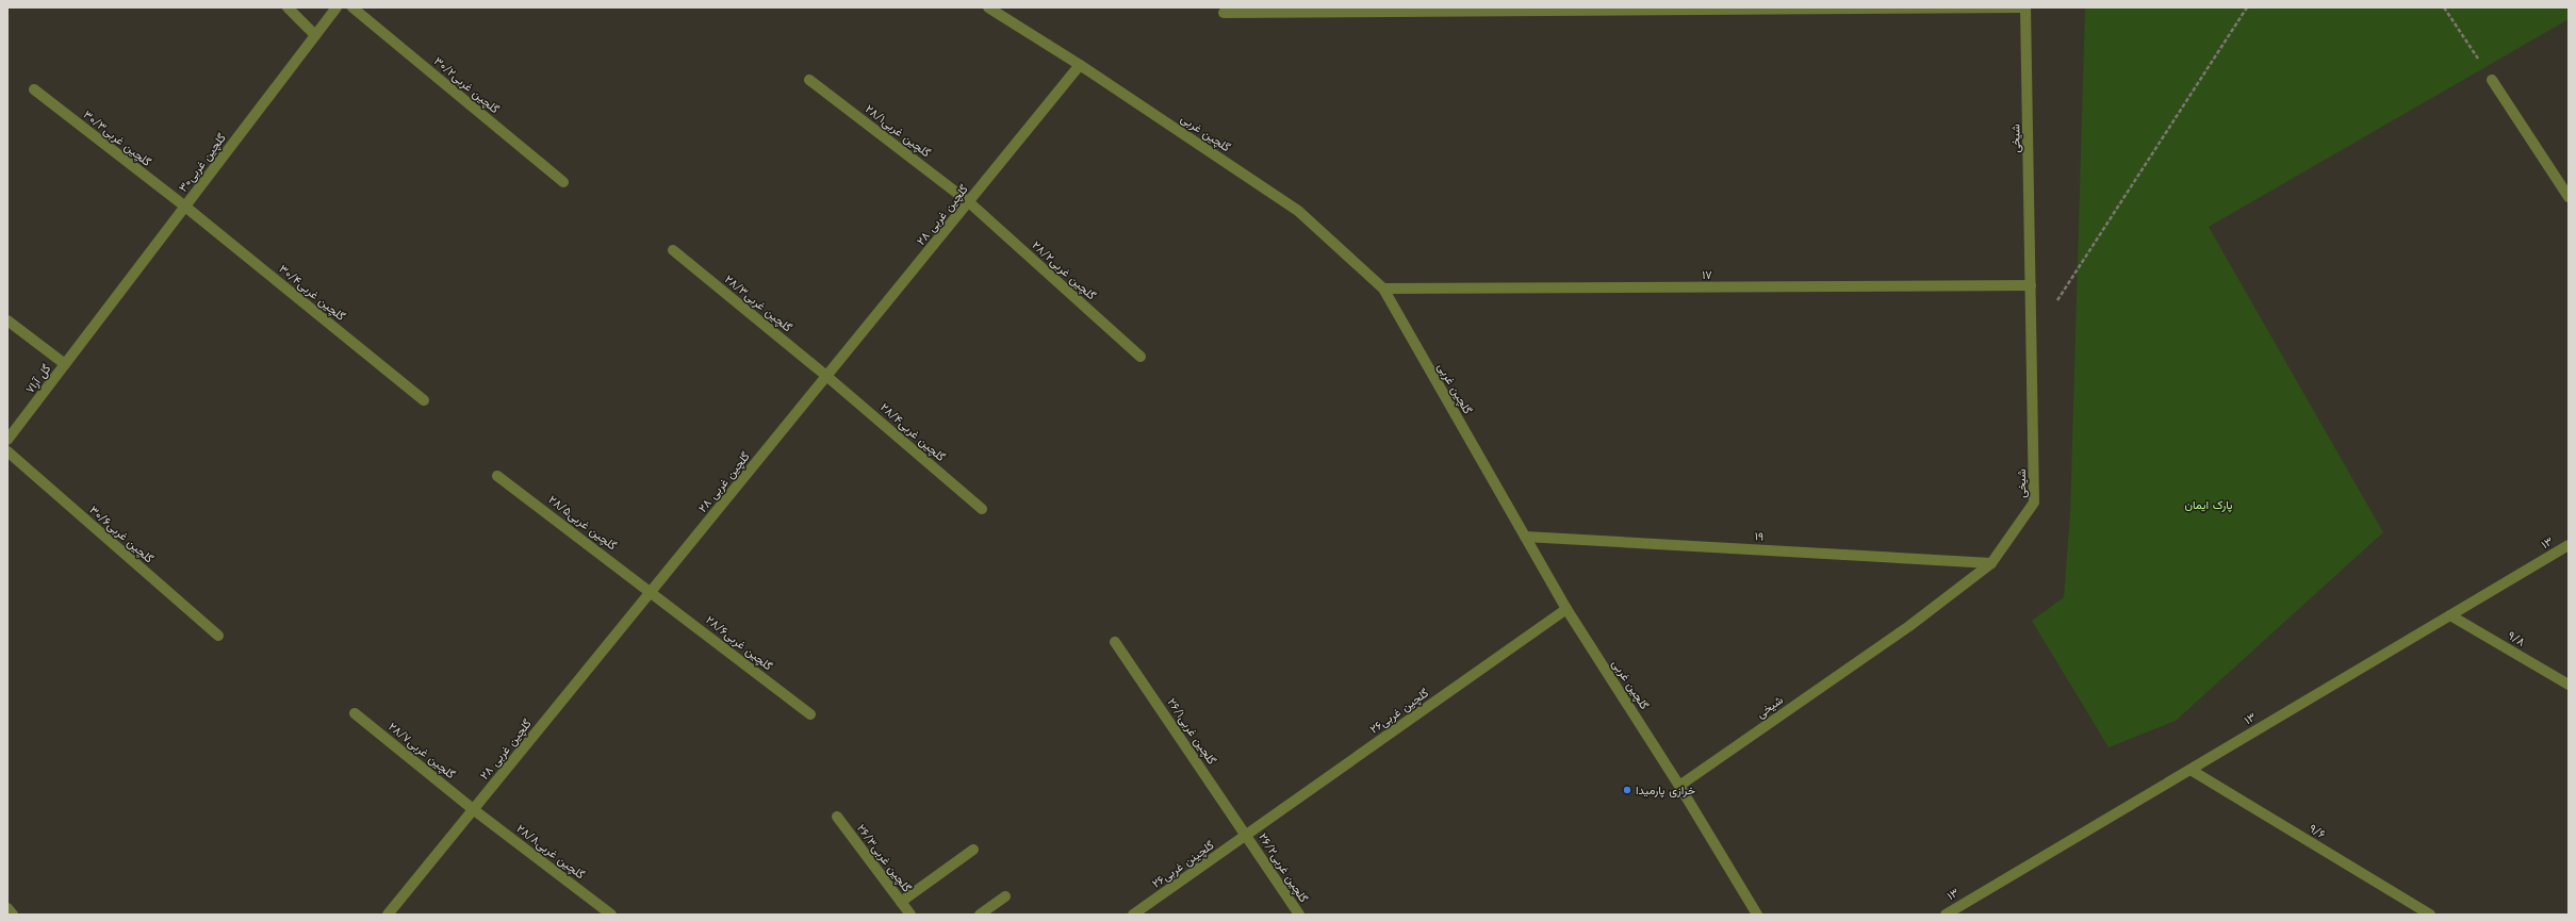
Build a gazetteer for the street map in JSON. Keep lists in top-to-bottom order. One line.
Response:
{"streets":{"street":["گلچین غربی۳۰/۲","گلچین غربی۲۸/۱","گلچین غربی","گلچین غربی۳۰/۳","شیخی","گلچین غربی۳۰","گلچین غربی ۲۸","گلچین غربی۲۸/۲","۱۷","گلچین غربی۳۰/۴","گلچین غربی۲۸/۳","گل آرا۷","گلچین غربی۲۸/۴","گلچین غربی۲۸/۵","گلچین غربی۳۰/۶","۱۹","۱۳","۹/۸","گلچین غربی۲۸/۶","گلچین غربی۲۶","گلچین غربی۲۶/۱","گلچین غربی۲۸/۷","۹/۶","گلچین غربی۲۸/۸","گلچین غربی۲۶/۳","گلچینن غربی۲۶","گلچین غربی۲۶/۲"]},"crossings":[["گلچین غربی۲۸/۱","گلچین غربی ۲۸"],["گلچین غربی۲۸/۱","گلچین غربی۲۸/۲"],["گلچین غربی","شیخی"],["گلچین غربی","گلچین غربی ۲۸"],["گلچین غربی","۱۷"],["گلچین غربی","۱۹"],["گلچین غربی","گلچین غربی۲۶"],["گلچین غربی۳۰/۳","گلچین غربی۳۰"],["گلچین غربی۳۰/۳","گلچین غربی۳۰/۴"],["شیخی","۱۷"],["شیخی","۱۹"],["گلچین غربی۳۰","گلچین غربی۳۰/۴"],["گلچین غربی۳۰","گل آرا۷"],["گلچین غربی ۲۸","گلچین غربی۲۸/۲"],["گلچین غربی ۲۸","گلچین غربی۲۸/۳"],["گلچین غربی ۲۸","گلچین غربی۲۸/۴"],["گلچین غربی ۲۸","گلچین غربی۲۸/۵"],["گلچین غربی ۲۸","گلچین غربی۲۸/۶"],["گلچین غربی ۲۸","گلچین غربی۲۸/۷"],["گلچین غربی ۲۸","گلچین غربی۲۸/۸"],["گلچین غربی۲۸/۳","گلچین غربی۲۸/۴"],["گلچین غربی۲۸/۵","گلچین غربی۲۸/۶"],["۱۳","۹/۸"],["۱۳","۹/۶"],["گلچین غربی۲۶","گلچین غربی۲۶/۱"],["گلچین غربی۲۶","گلچینن غربی۲۶"],["گلچین غربی۲۶","گلچین غربی۲۶/۲"],["گلچین غربی۲۶/۱","گلچینن غربی۲۶"],["گلچین غربی۲۶/۱","گلچین غربی۲۶/۲"],["گلچین غربی۲۸/۷","گلچین غربی۲۸/۸"],["گلچینن غربی۲۶","گلچین غربی۲۶/۲"]],"parks":["پارک ایمان"],"places":["خرازی پارمیدا"]}
